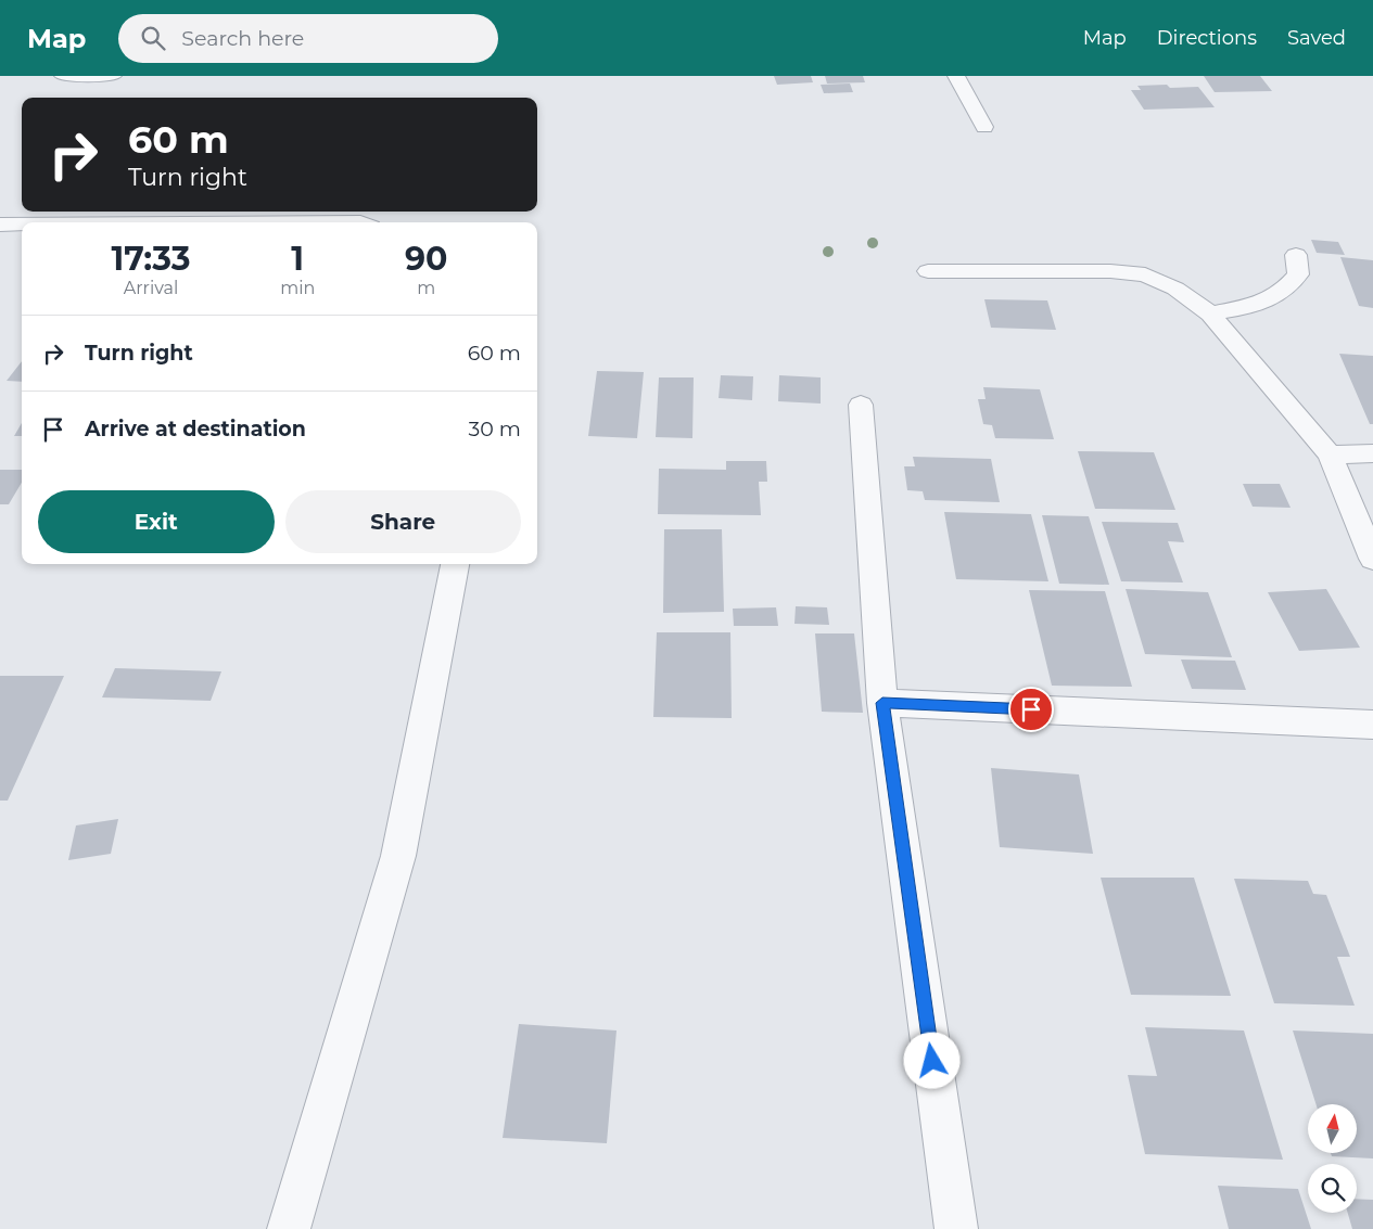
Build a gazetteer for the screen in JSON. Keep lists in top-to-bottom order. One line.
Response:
{"north":"top","page":{"header":"Map","search":"Search here","nav":["Map","Directions","Saved"],"turn":["60 m","Turn right"],"eta":["17:33","Arrival","1","min","90","m"],"list":[{"name":"Turn right","value":"60 m"},{"name":"Arrive at destination","value":"30 m"}],"buttons":["Exit","Share"]}}
